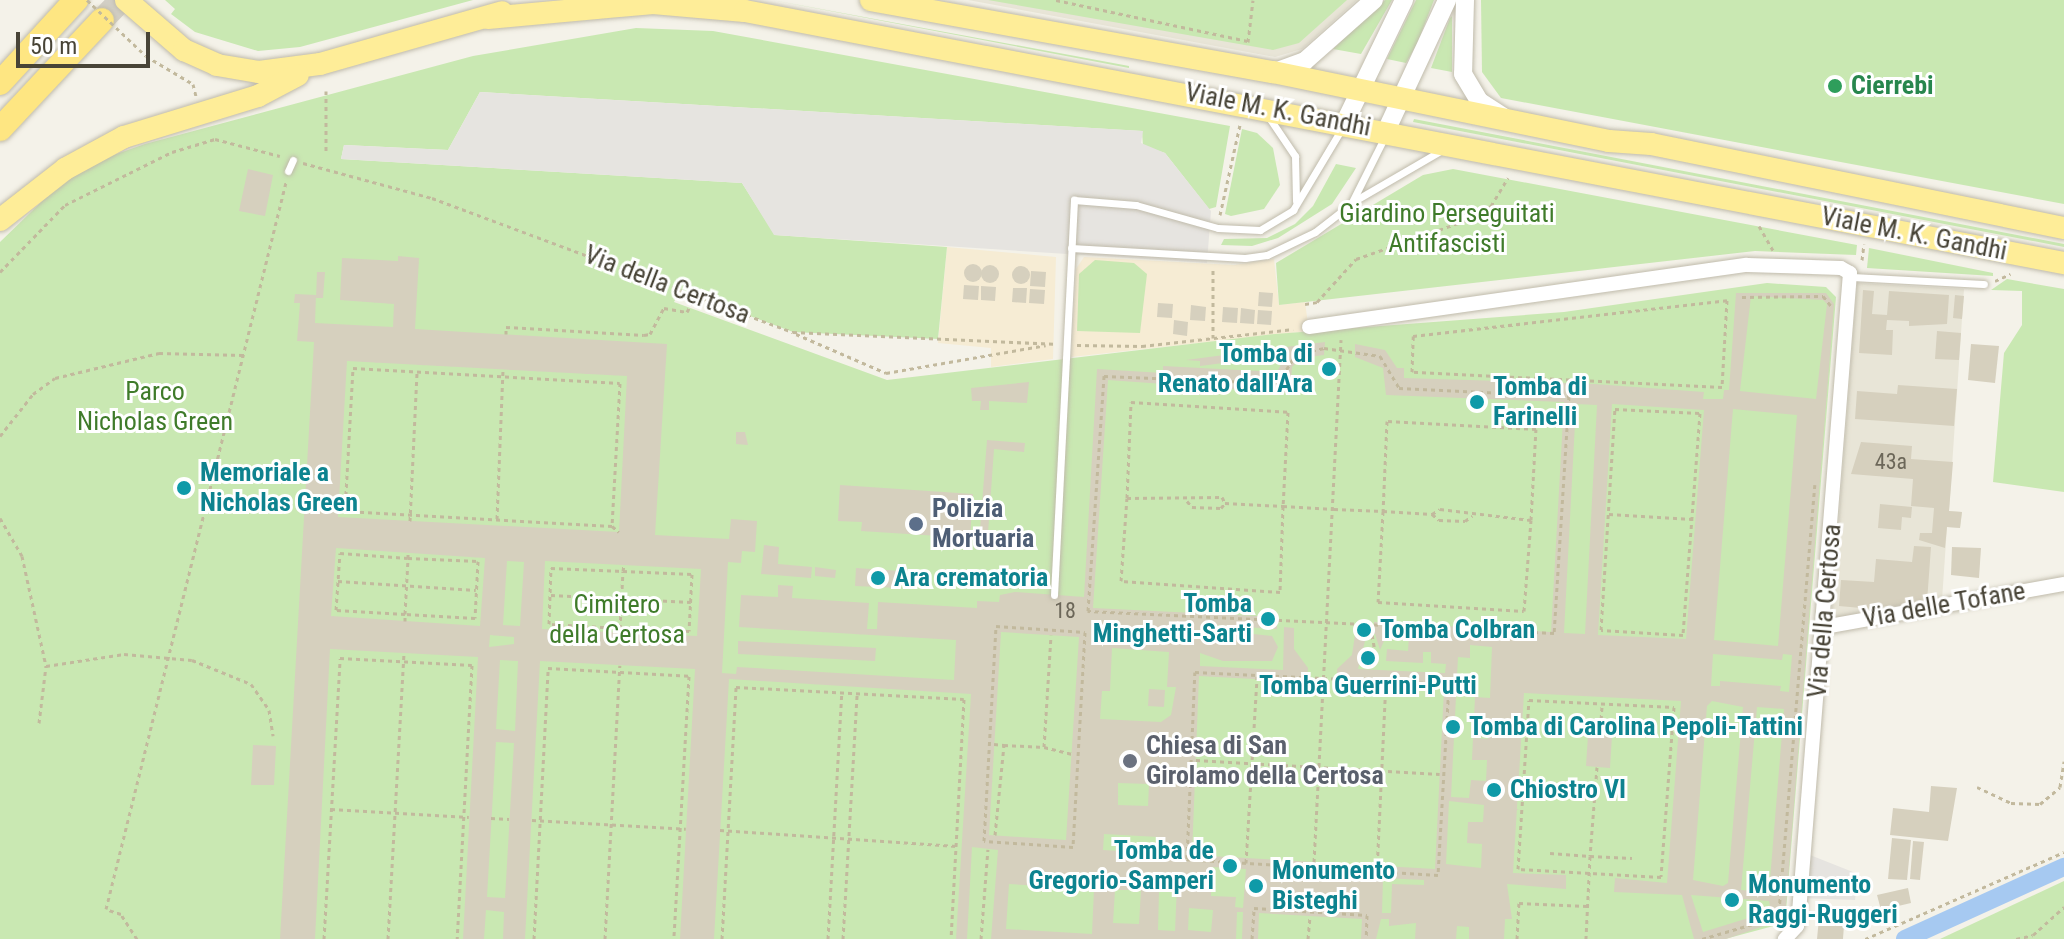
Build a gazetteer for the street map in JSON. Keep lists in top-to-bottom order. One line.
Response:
{"streets":{"main road":["Viale M. K. Gandhi"],"street":["Via della Certosa","Via delle Tofane"]},"crossings":[["Via della Certosa","Via delle Tofane"]],"parks":["Giardino Perseguitati Antifascisti","Parco Nicholas Green","Cimitero della Certosa"],"places":["Cierrebi","Tomba di Renato dall'Ara","Tomba di Farinelli","Memoriale a Nicholas Green","Polizia Mortuaria","Ara crematoria","Tomba Minghetti-Sarti","Tomba Colbran","Tomba Guerrini-Putti","Tomba di Carolina Pepoli-Tattini","Chiesa di San Girolamo della Certosa","Chiostro VI","Tomba de Gregorio-Samperi","Monumento Bisteghi","Monumento Raggi-Ruggeri"],"house_numbers":["43a","18"],"scale_bar":"50 m"}
